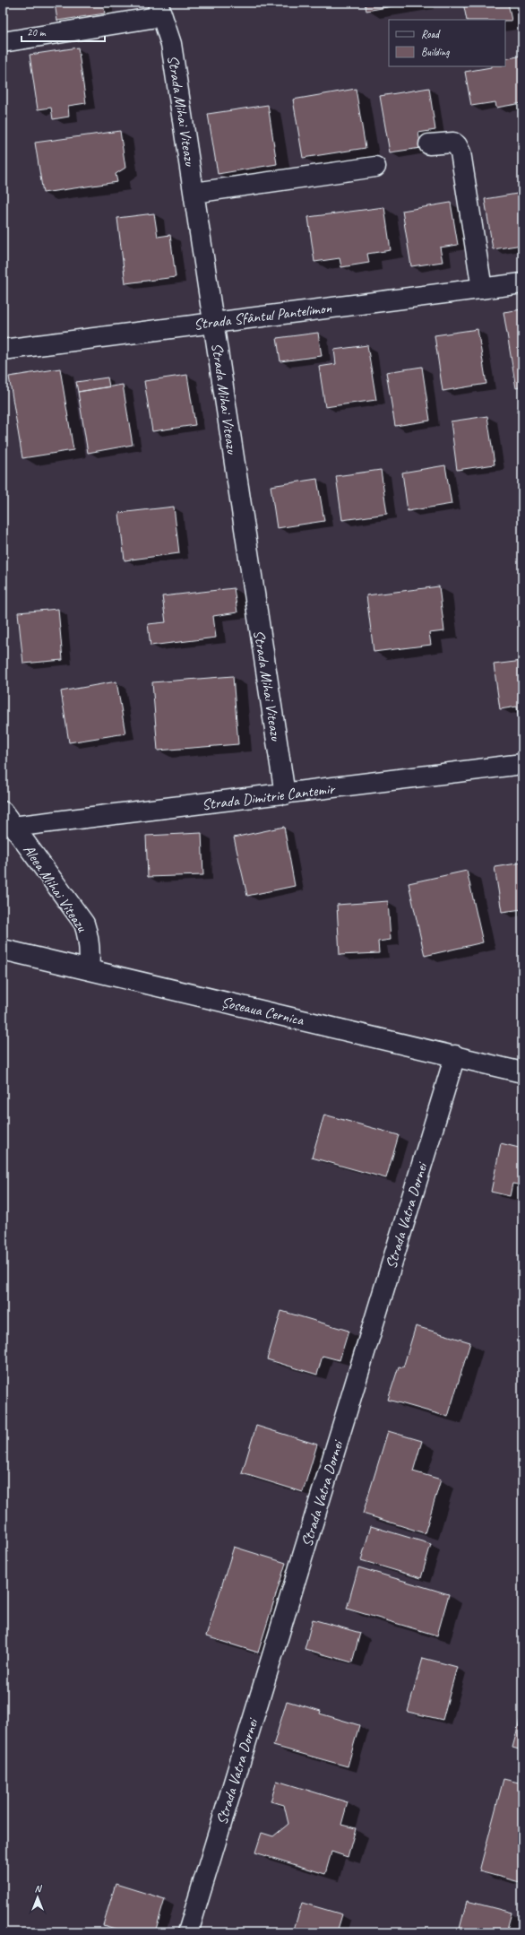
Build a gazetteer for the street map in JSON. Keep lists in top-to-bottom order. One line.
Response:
{"streets":{"street":["Strada Mihai Viteazu","Strada Sfântul Pantelimon","Strada Dimitrie Cantemir","Aleea Mihai Viteazu","Șoseaua Cernica","Strada Vatra Dornei"]},"crossings":[["Strada Mihai Viteazu","Strada Sfântul Pantelimon"],["Strada Mihai Viteazu","Strada Dimitrie Cantemir"],["Strada Dimitrie Cantemir","Aleea Mihai Viteazu"],["Aleea Mihai Viteazu","Șoseaua Cernica"],["Șoseaua Cernica","Strada Vatra Dornei"]],"legend":["Road","Building"],"scale_bar":"20 m","north":"top"}
